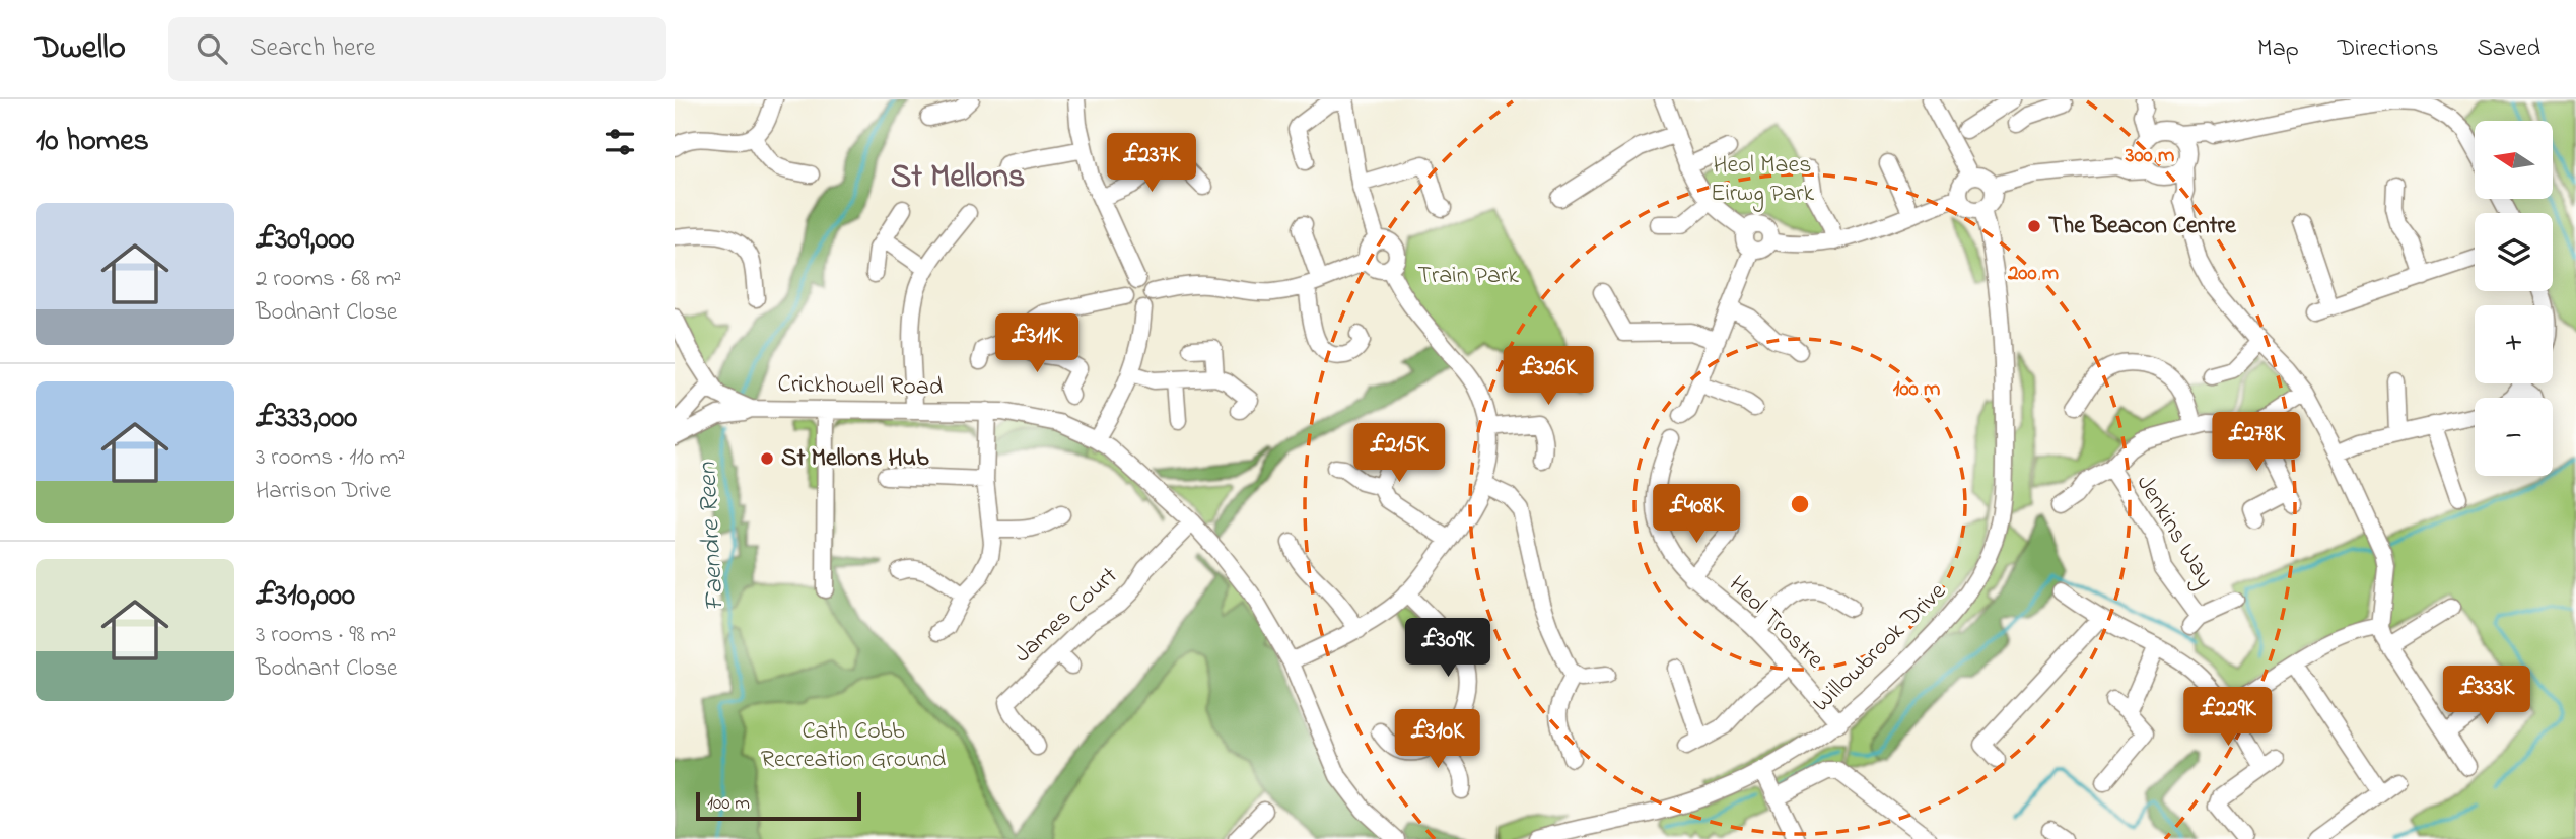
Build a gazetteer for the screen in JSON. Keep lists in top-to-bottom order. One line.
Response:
{"streets":{"street":["Crickhowell Road","Jenkins Way","James Court","Heol Trostre","Willowbrook Drive"]},"crossings":[["Crickhowell Road","James Court"],["Heol Trostre","Willowbrook Drive"]],"districts":["St Mellons"],"water":["Faendre Reen"],"parks":["Heol Maes Eirwg Park","Train Park","Cath Cobb Recreation Ground"],"places":["The Beacon Centre","St Mellons Hub"],"scale_bar":"100 m","north":"left","page":{"header":"Dwello","search":"Search here","nav":["Map","Directions","Saved"],"heading":"10 homes","map_buttons":["+","−"],"price":["£237K","£311K","£326K","£278K","£215K","£408K","£309K","£333K","£229K","£310K"],"list":[{"name":"£309,000","note":"2 rooms · 68 m² · Bodnant Close"},{"name":"£333,000","note":"3 rooms · 110 m² · Harrison Drive"},{"name":"£310,000","note":"3 rooms · 98 m² · Bodnant Close"}],"scale":"100 m"},"rings":["300 m","200 m","100 m"]}
